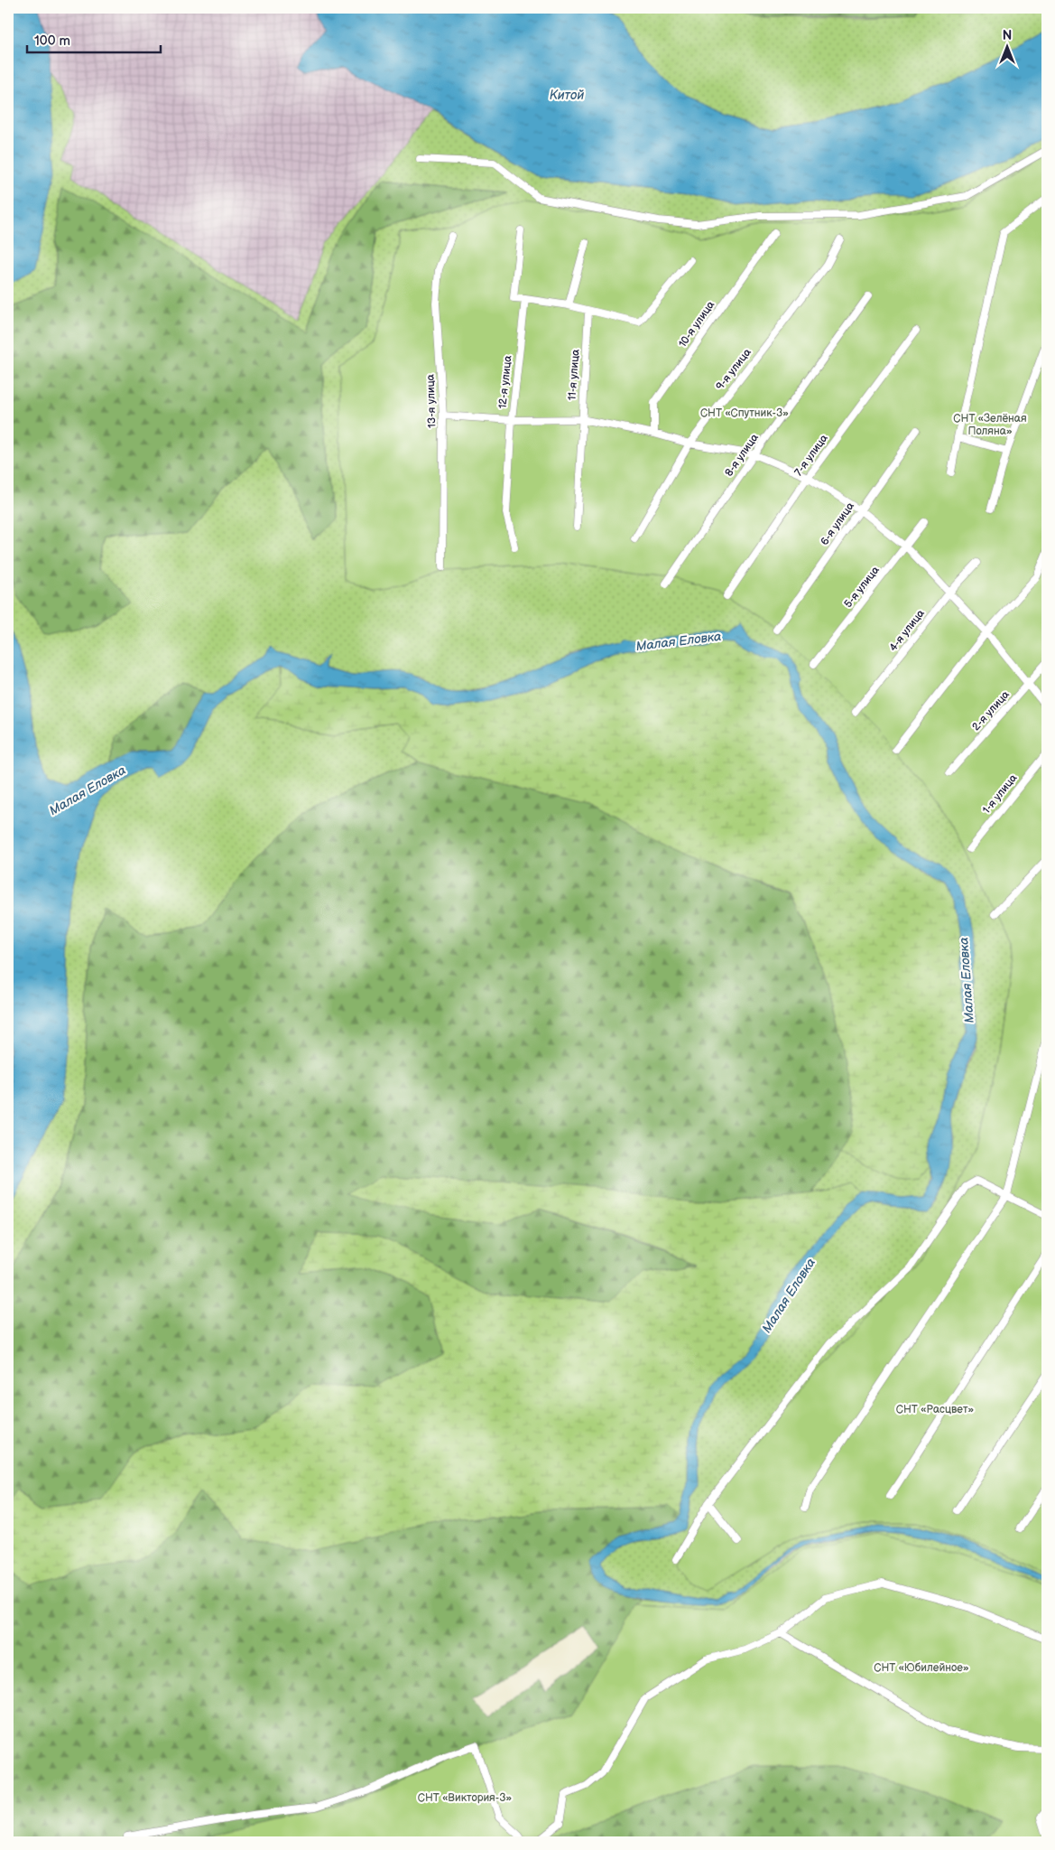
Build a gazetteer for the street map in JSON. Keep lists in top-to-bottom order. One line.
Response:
{"streets":{"street":["10-я улица","9-я улица","11-я улица","12-я улица","13-я улица","8-я улица","7-я улица","6-я улица","5-я улица","4-я улица","2-я улица","1-я улица"]},"water":["Китой","Малая Еловка"],"parks":["СНТ «Спутник-3»","СНТ «Зелёная Поляна»","СНТ «Расцвет»","СНТ «Юбилейное»","СНТ «Виктория-3»"],"scale_bar":"100 m","north":"top"}
